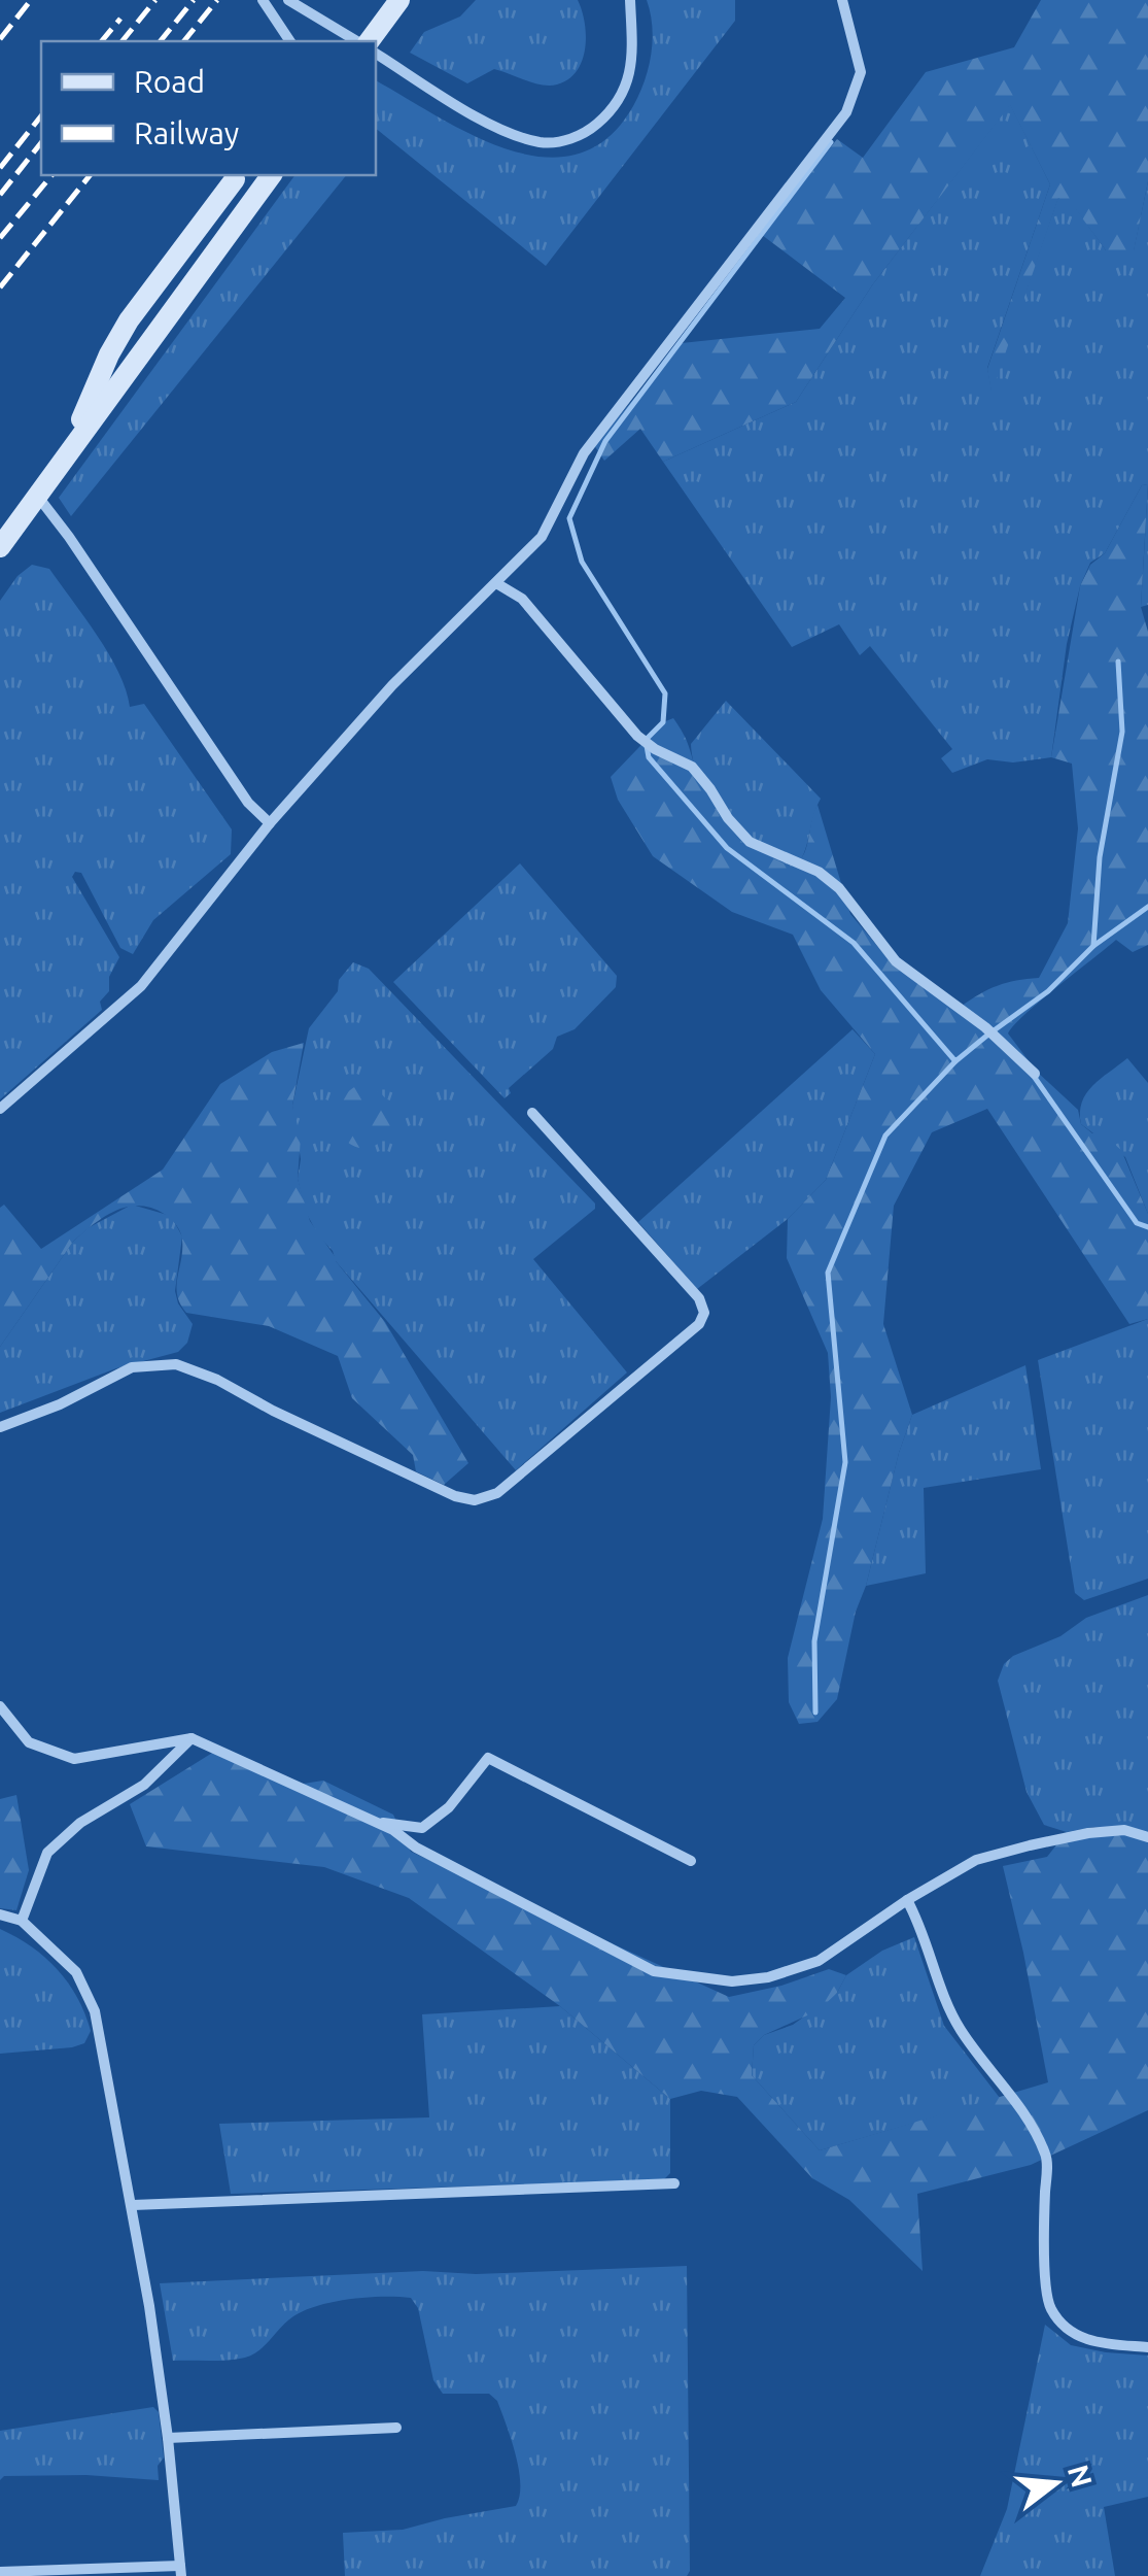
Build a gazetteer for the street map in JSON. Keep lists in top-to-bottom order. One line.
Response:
{"legend":["Road","Railway"],"north":"right"}
